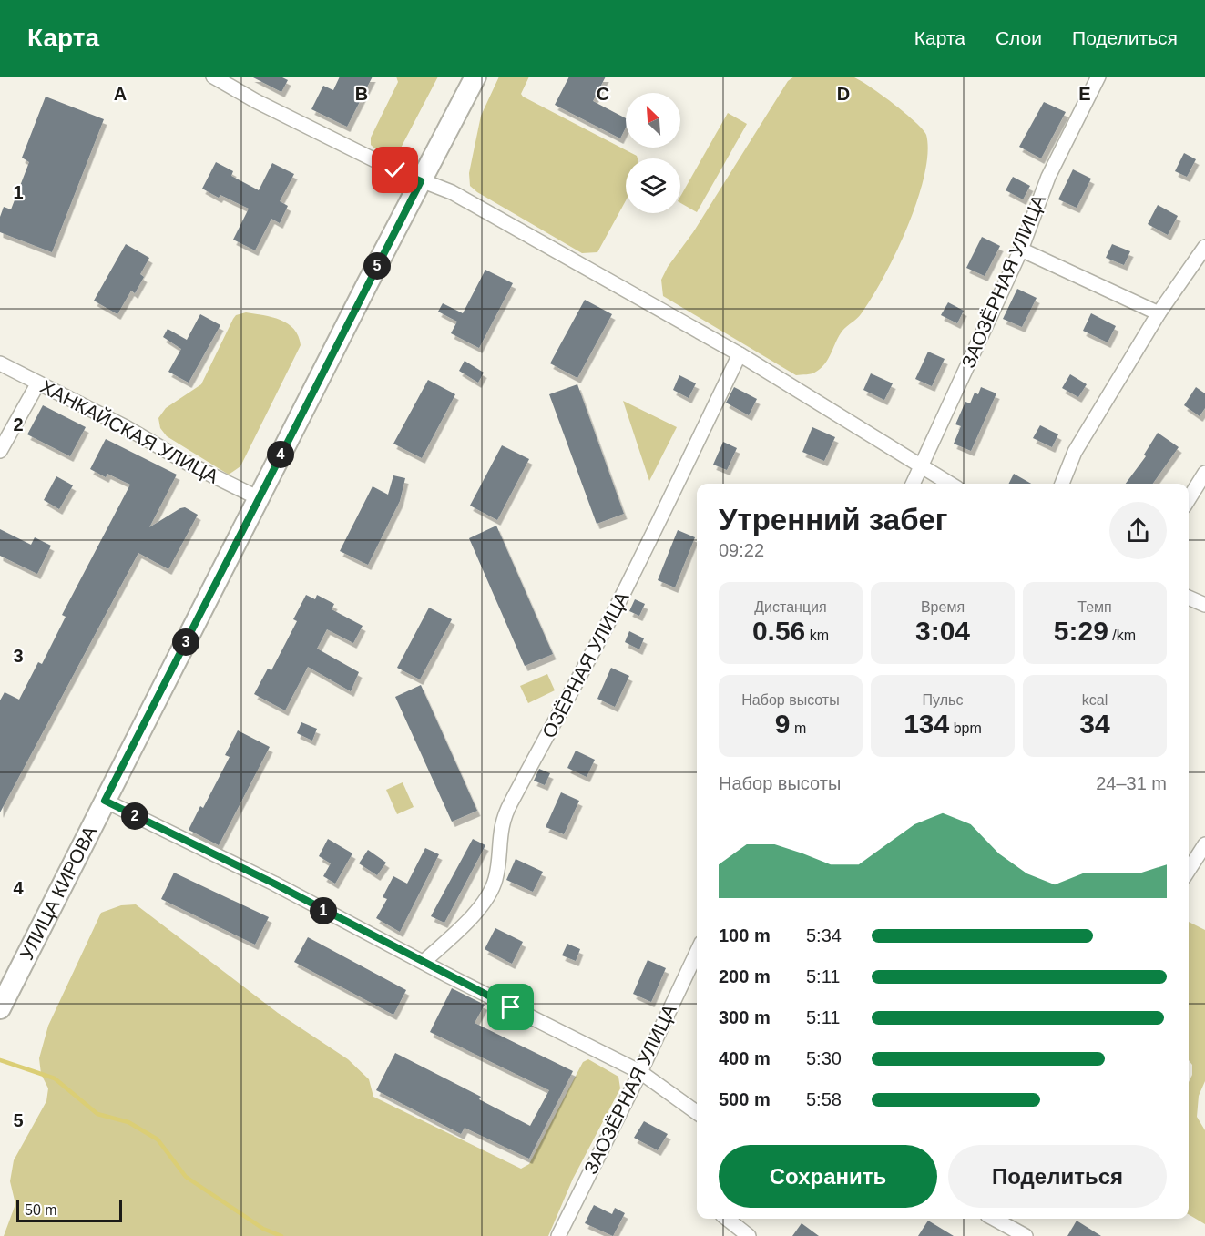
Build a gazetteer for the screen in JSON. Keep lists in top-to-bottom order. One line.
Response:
{"streets":{"main road":["УЛИЦА КИРОВА"],"street":["ЗАОЗЁРНАЯ УЛИЦА","ХАНКАЙСКАЯ УЛИЦА","ОЗЁРНАЯ УЛИЦА"]},"crossings":[["ХАНКАЙСКАЯ УЛИЦА","УЛИЦА КИРОВА"]],"scale_bar":"50 m","north":"top left","page":{"header":"Карта","nav":["Карта","Слои","Поделиться"],"pins":["5","4","3","2","1"],"heading":["Утренний забег","09:22"],"stats":[["Дистанция","0.56 km"],["Время","3:04"],["Темп","5:29 /km"],["Набор высоты","9 m"],["Пульс","134 bpm"],["kcal","34"]],"chart":["Набор высоты","24–31 m"],"list":[{"name":"100 m","note":"5:34"},{"name":"200 m","note":"5:11"},{"name":"300 m","note":"5:11"},{"name":"400 m","note":"5:30"},{"name":"500 m","note":"5:58"}],"buttons":["Сохранить","Поделиться"],"scale":"50 m"},"grid":{"columns":["A","B","C","D","E"],"rows":["1","2","3","4","5"]}}
